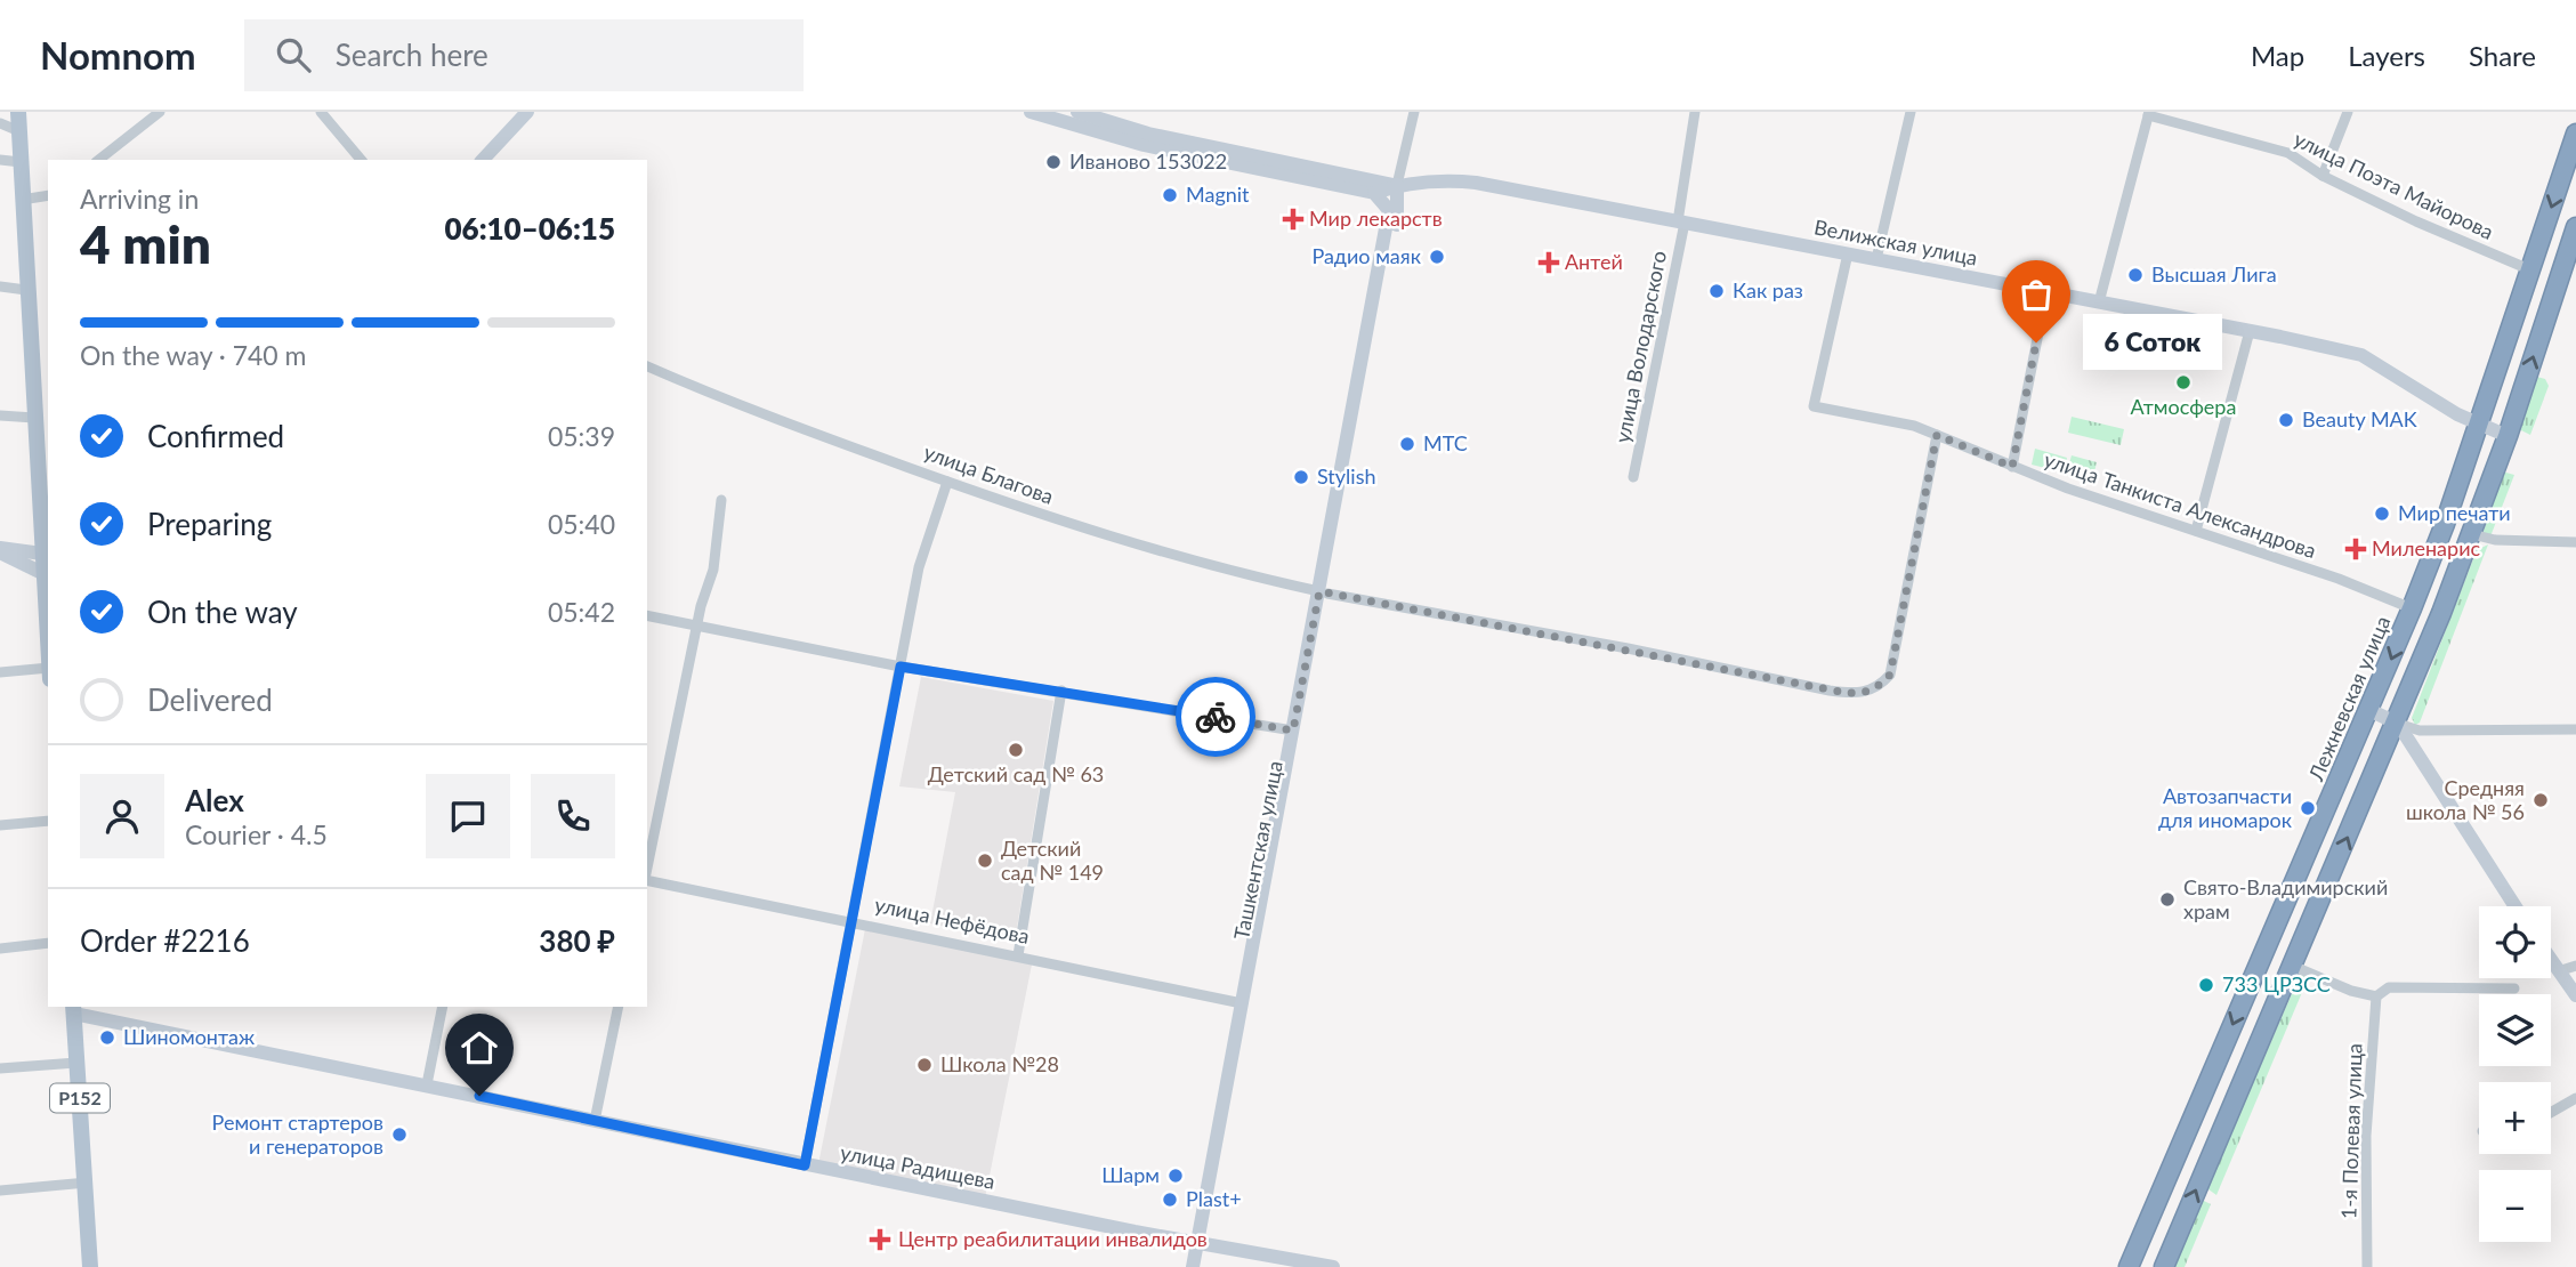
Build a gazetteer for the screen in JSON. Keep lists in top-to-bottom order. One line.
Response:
{"streets":{"highway":["Лежневская улица"],"main road":["Велижская улица","Ташкентская улица","Р152","улица Радищева"],"street":["улица Поэта Майорова","улица Володарского","улица Благова","улица Танкиста Александрова","улица Нефёдова","1-я Полевая улица"]},"crossings":[["улица Поэта Майорова","Лежневская улица"],["Велижская улица","улица Володарского"],["Велижская улица","улица Танкиста Александрова"],["Велижская улица","Лежневская улица"],["Велижская улица","Ташкентская улица"],["улица Благова","улица Танкиста Александрова"],["улица Благова","Ташкентская улица"],["улица Танкиста Александрова","Лежневская улица"],["Ташкентская улица","улица Нефёдова"],["Ташкентская улица","улица Радищева"],["Р152","улица Радищева"]],"places":{"other":["Иваново 153022","Magnit","Радио маяк","Высшая Лига","Как раз","6 Соток","Атмосфера","Beauty MAK","МТС","Stylish","Мир печати","Детский сад № 63","Средняя школа № 56","Автозапчасти для иномарок","Детский сад № 149","Свято-Владимирский храм","733 ЦРЗСС","Шиномонтаж","Школа №28","Ремонт стартеров и генераторов","Шарм","Plast+"],"health":["Мир лекарств","Антей","Миленарис","Центр реабилитации инвалидов"]},"page":{"header":"Nomnom","search":"Search here","nav":["Map","Layers","Share"],"heading":["4 min","Arriving in","06:10–06:15"],"panel":["Alex","Courier · 4.5","Order #2216","380 ₽"],"bar":"On the way · 740 m","bubble":"6 Соток","list":[["Confirmed","05:39"],["Preparing","05:40"],["On the way","05:42"],"Delivered"],"map_buttons":["+","−"]}}
